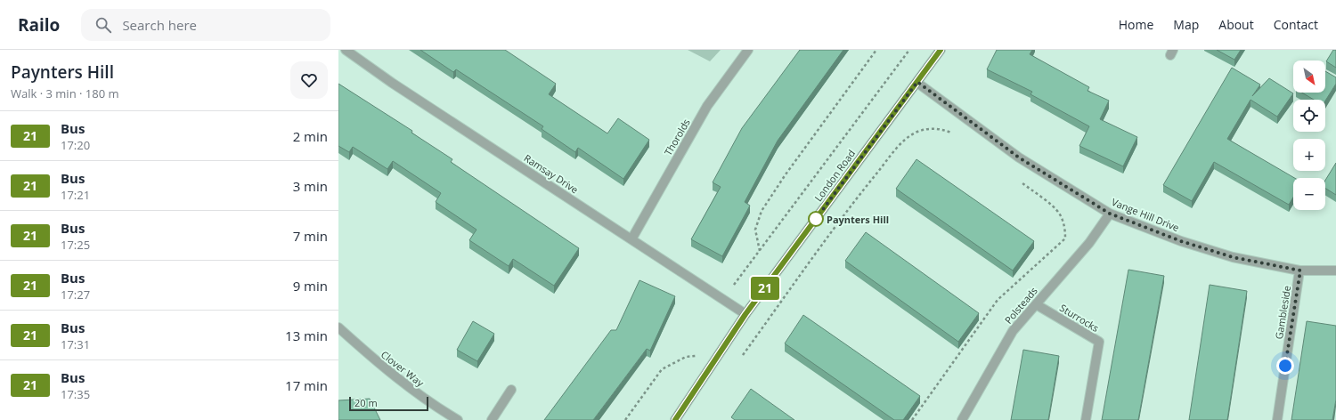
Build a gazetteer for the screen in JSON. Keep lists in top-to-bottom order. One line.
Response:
{"streets":{"main road":["London Road"],"street":["Thorolds","Ramsay Drive","Vange Hill Drive","Polsteads","Gambleside","Sturrocks","Clover Way"]},"crossings":[["Thorolds","Ramsay Drive"],["Ramsay Drive","London Road"],["London Road","Vange Hill Drive"],["Vange Hill Drive","Polsteads"],["Vange Hill Drive","Gambleside"],["Polsteads","Sturrocks"]],"places":["Paynters Hill"],"lines":["bus line 21"],"scale_bar":"20 m","north":"bottom right","page":{"header":"Railo","search":"Search here","nav":["Home","Map","About","Contact"],"heading":["Paynters Hill","Walk · 3 min · 180 m"],"on_map":"21","map_buttons":["+","−"],"list":[{"mark":"21","name":"Bus","note":"17:20","value":"2 min"},{"mark":"21","name":"Bus","note":"17:21","value":"3 min"},{"mark":"21","name":"Bus","note":"17:25","value":"7 min"},{"mark":"21","name":"Bus","note":"17:27","value":"9 min"},{"mark":"21","name":"Bus","note":"17:31","value":"13 min"},{"mark":"21","name":"Bus","note":"17:35","value":"17 min"}],"scale":"20 m"}}
